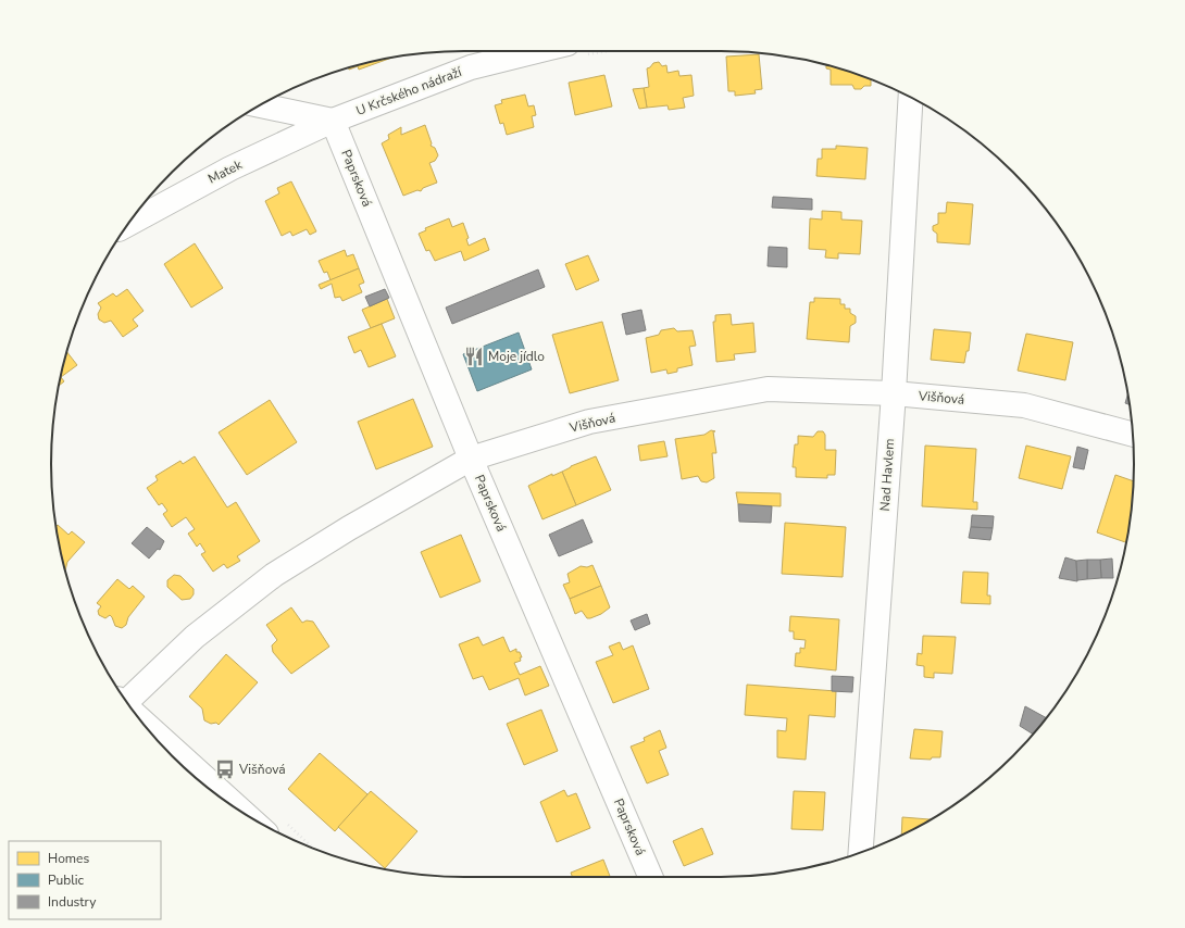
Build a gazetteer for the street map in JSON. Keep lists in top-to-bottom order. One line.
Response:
{"streets":{"street":["U Krčského nádraží","Matek","Paprsková","Višňová","Nad Havlem"]},"crossings":[["U Krčského nádraží","Matek"],["U Krčského nádraží","Paprsková"],["Matek","Paprsková"],["Paprsková","Višňová"],["Višňová","Nad Havlem"]],"places":{"restaurant":["Moje jídlo"],"bus stop":["Višňová"]},"legend":["Homes","Public","Industry"]}
